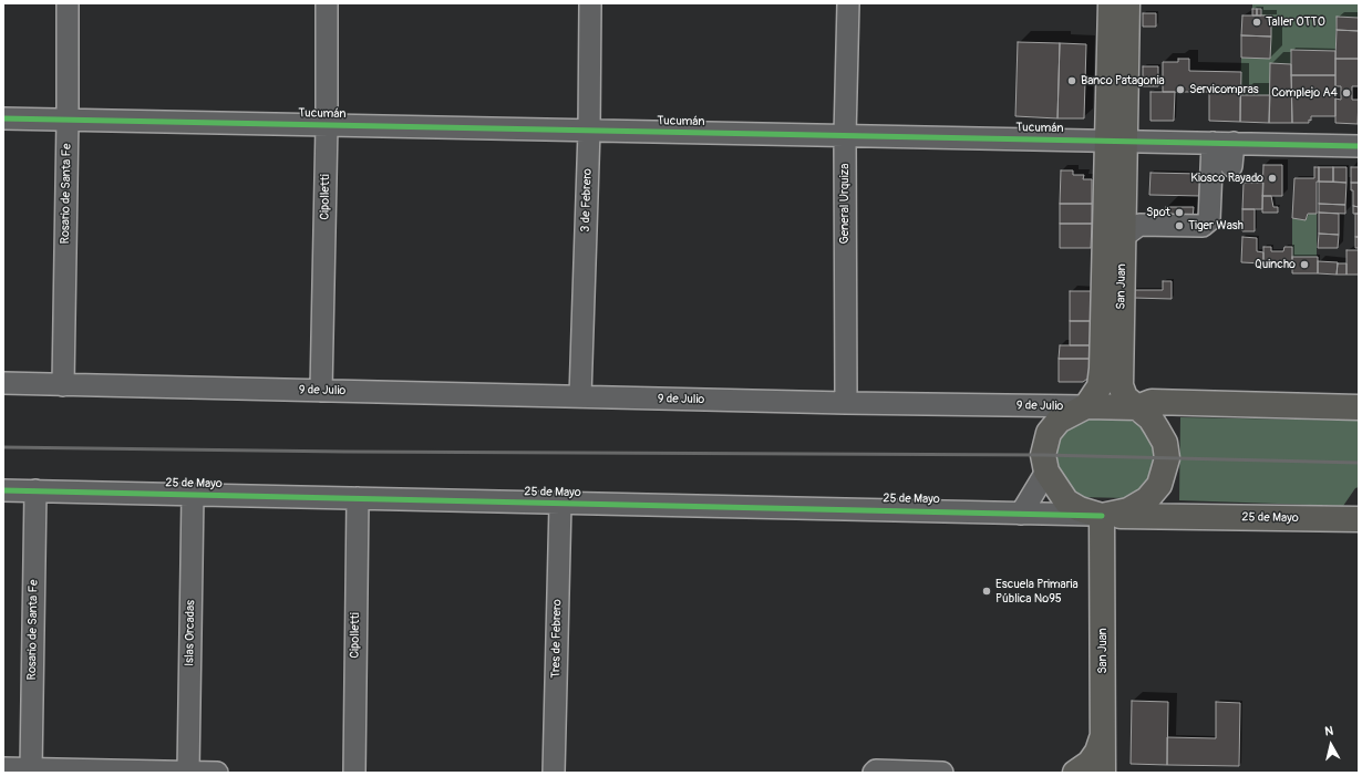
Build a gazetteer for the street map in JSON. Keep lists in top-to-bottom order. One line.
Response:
{"streets":{"main road":["San Juan","9 de Julio","25 de Mayo"],"street":["Tucumán","Rosario de Santa Fe","Cipolletti","3 de Febrero","General Urquiza","Islas Orcadas","Tres de Febrero"]},"crossings":[["Tucumán","Rosario de Santa Fe"],["Tucumán","Cipolletti"],["Tucumán","3 de Febrero"],["Tucumán","General Urquiza"],["Tucumán","San Juan"],["Rosario de Santa Fe","9 de Julio"],["Rosario de Santa Fe","25 de Mayo"],["Cipolletti","9 de Julio"],["Cipolletti","25 de Mayo"],["3 de Febrero","9 de Julio"],["General Urquiza","9 de Julio"],["San Juan","9 de Julio"],["San Juan","25 de Mayo"],["9 de Julio","25 de Mayo"],["25 de Mayo","Islas Orcadas"],["25 de Mayo","Tres de Febrero"]],"places":["Taller OTTO","Banco Patagonia","Servicompras","Complejo A4","Kiosco Rayado","Spot","Tiger Wash","Quincho","Escuela Primaria Pública Nº95"],"north":"top"}
